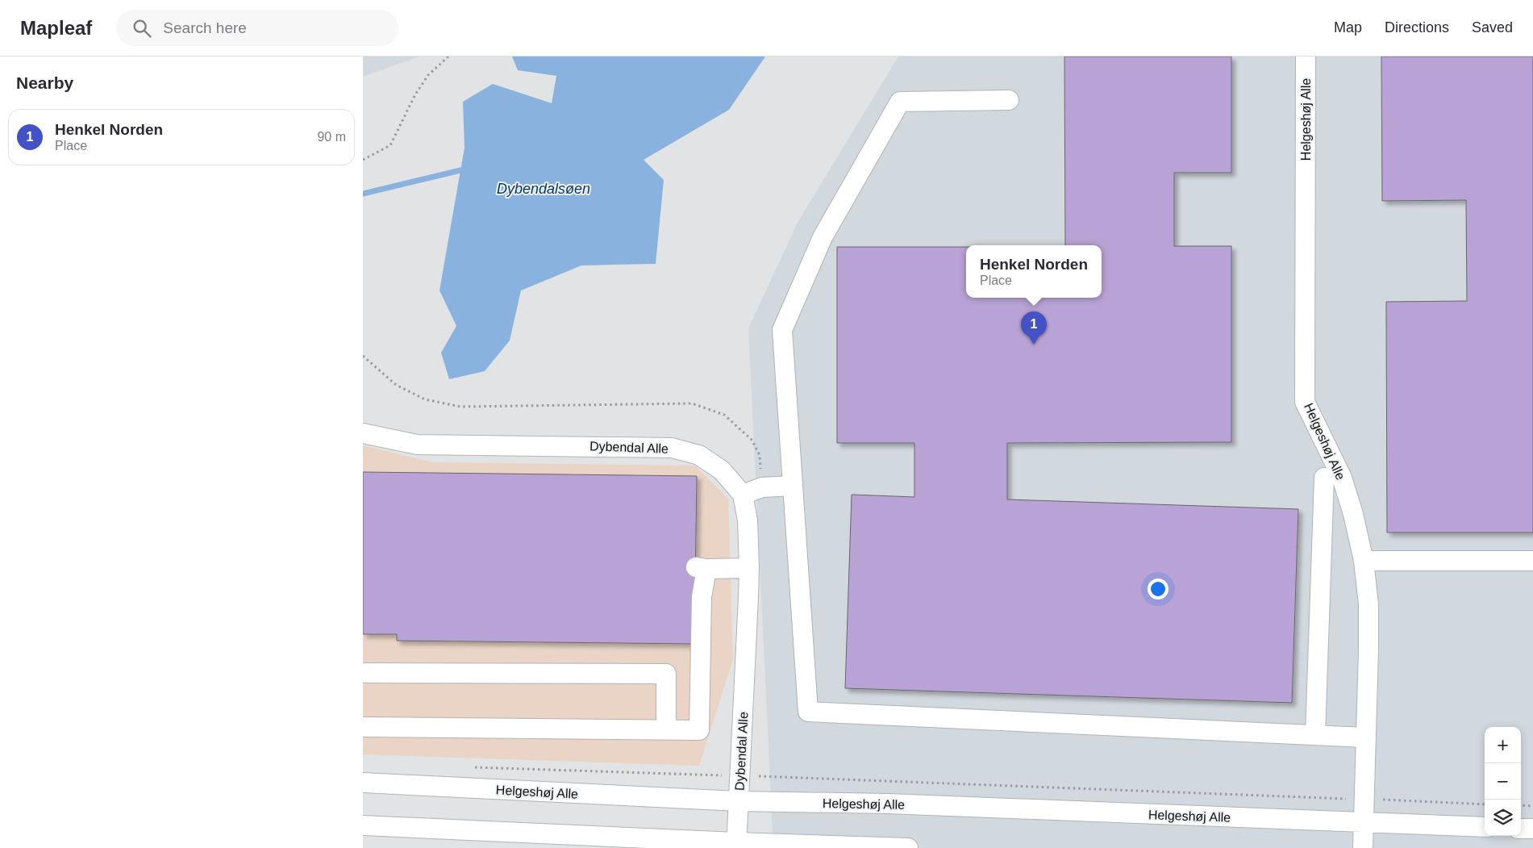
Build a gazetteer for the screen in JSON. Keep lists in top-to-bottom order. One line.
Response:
{"streets":{"street":["Helgeshøj Alle","Dybendal Alle"]},"crossings":[["Helgeshøj Alle","Dybendal Alle"]],"water":["Dybendalsøen"],"page":{"header":"Mapleaf","search":"Search here","nav":["Map","Directions","Saved"],"heading":"Nearby","list":[{"mark":"1","name":"Henkel Norden","note":"Place","value":"90 m"}],"popup":["Henkel Norden","Place"],"pins":"1","map_buttons":["+","−"]}}
